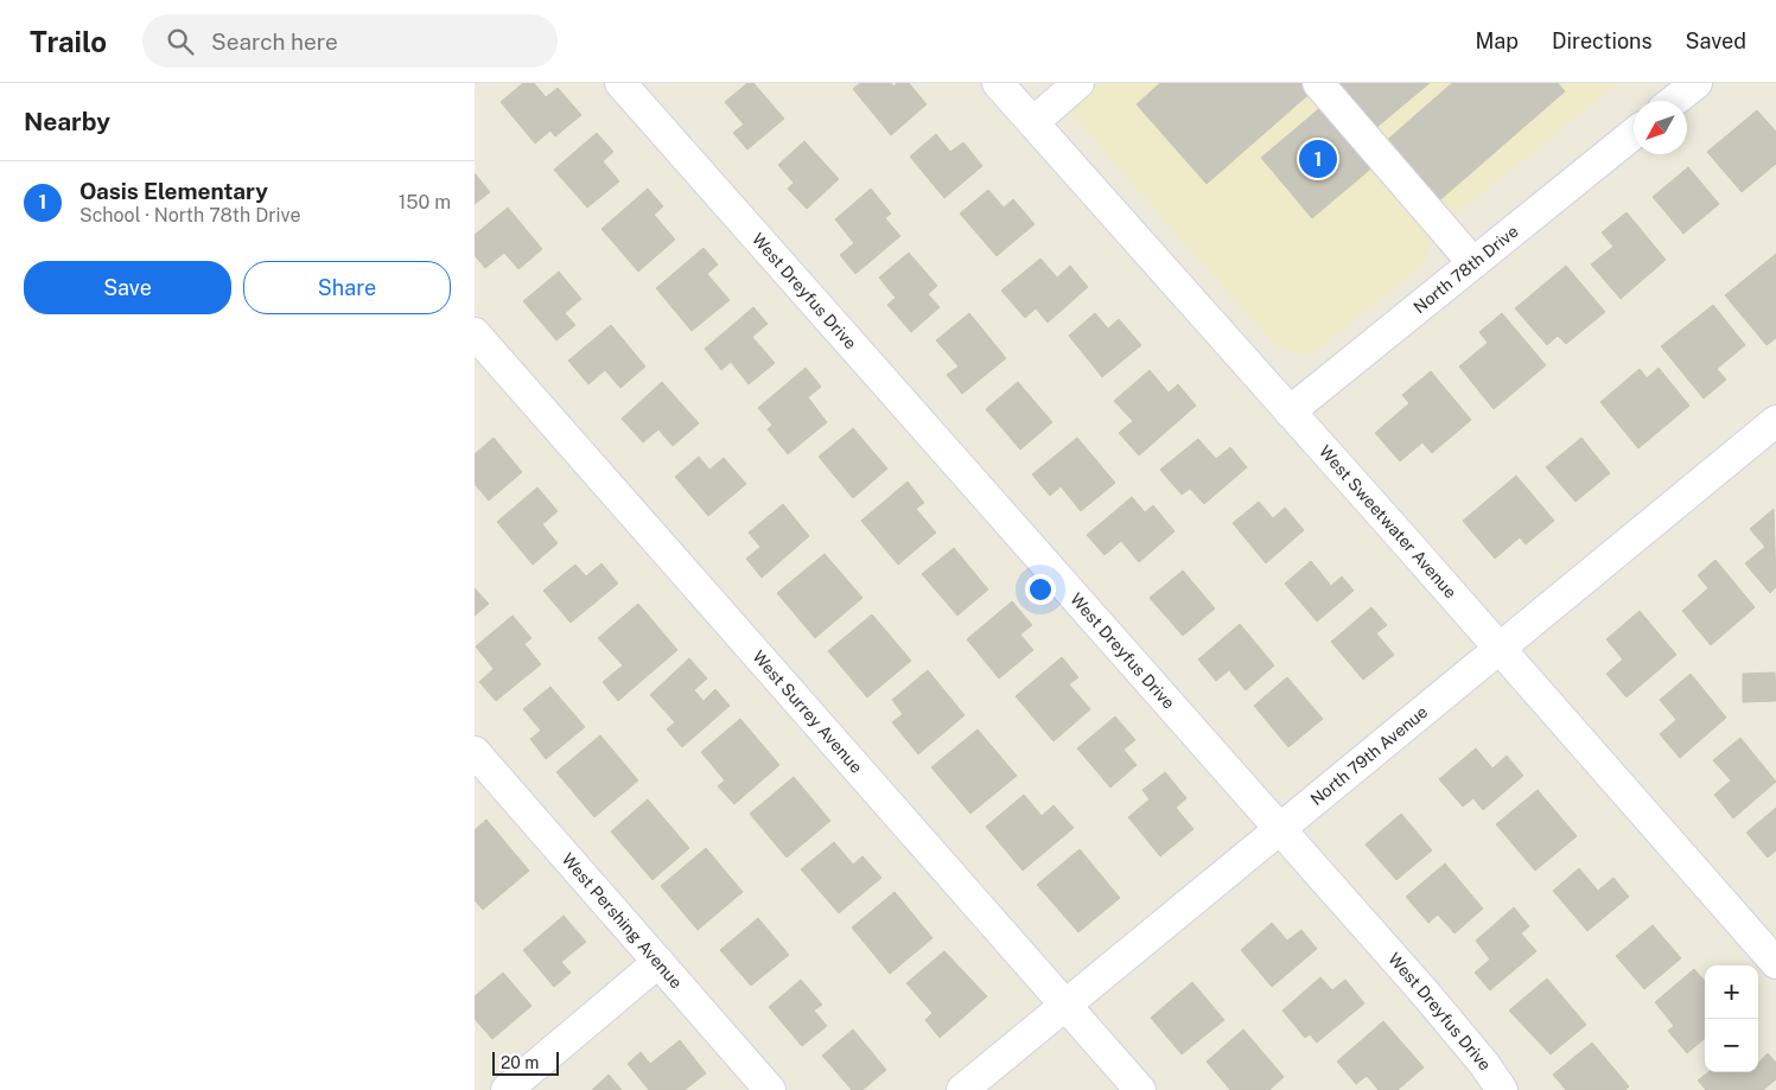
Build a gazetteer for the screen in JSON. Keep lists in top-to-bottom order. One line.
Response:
{"streets":{"street":["North 78th Drive","West Dreyfus Drive","West Sweetwater Avenue","West Surrey Avenue","North 79th Avenue","West Pershing Avenue"]},"crossings":[["North 78th Drive","West Sweetwater Avenue"],["West Dreyfus Drive","North 79th Avenue"],["West Sweetwater Avenue","North 79th Avenue"],["West Surrey Avenue","North 79th Avenue"]],"scale_bar":"20 m","north":"bottom left","page":{"header":"Trailo","search":"Search here","nav":["Map","Directions","Saved"],"heading":"Nearby","pins":"1","list":[{"mark":"1","name":"Oasis Elementary","note":"School · North 78th Drive","value":"150 m"}],"buttons":["Save","Share"],"map_buttons":["+","−"],"scale":"20 m"}}
